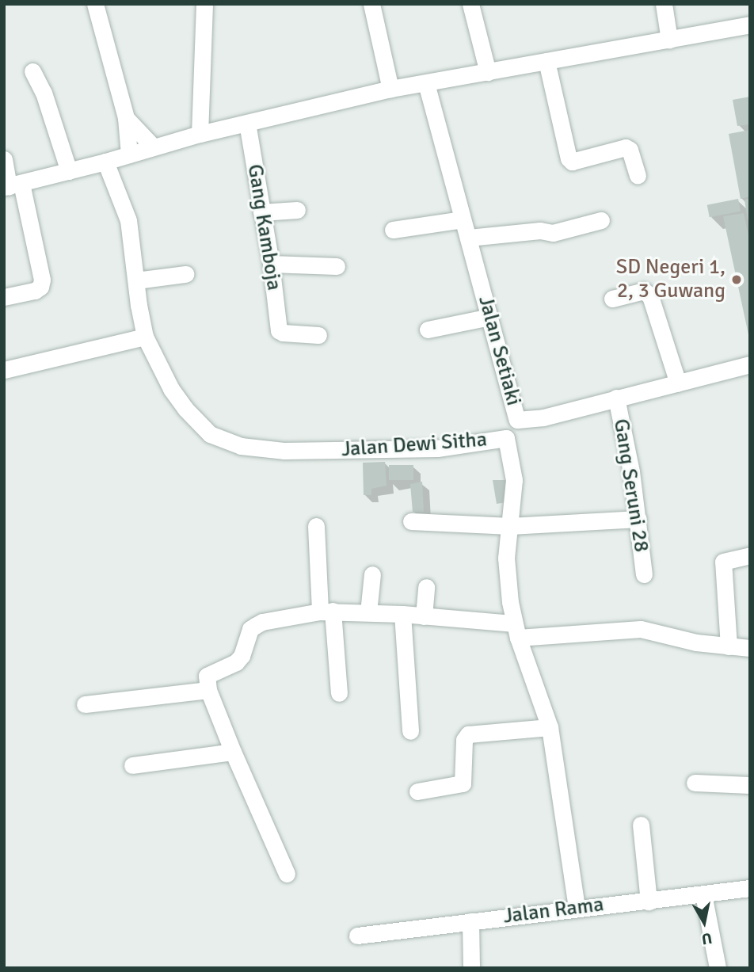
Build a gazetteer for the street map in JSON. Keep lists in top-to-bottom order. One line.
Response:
{"streets":{"street":["Gang Kamboja","Jalan Setiaki","Jalan Dewi Sitha","Gang Seruni 28","Jalan Rama"]},"crossings":[["Jalan Setiaki","Gang Seruni 28"],["Jalan Dewi Sitha","Jalan Rama"]],"places":["SD Negeri 1, 2, 3 Guwang"],"north":"bottom"}
